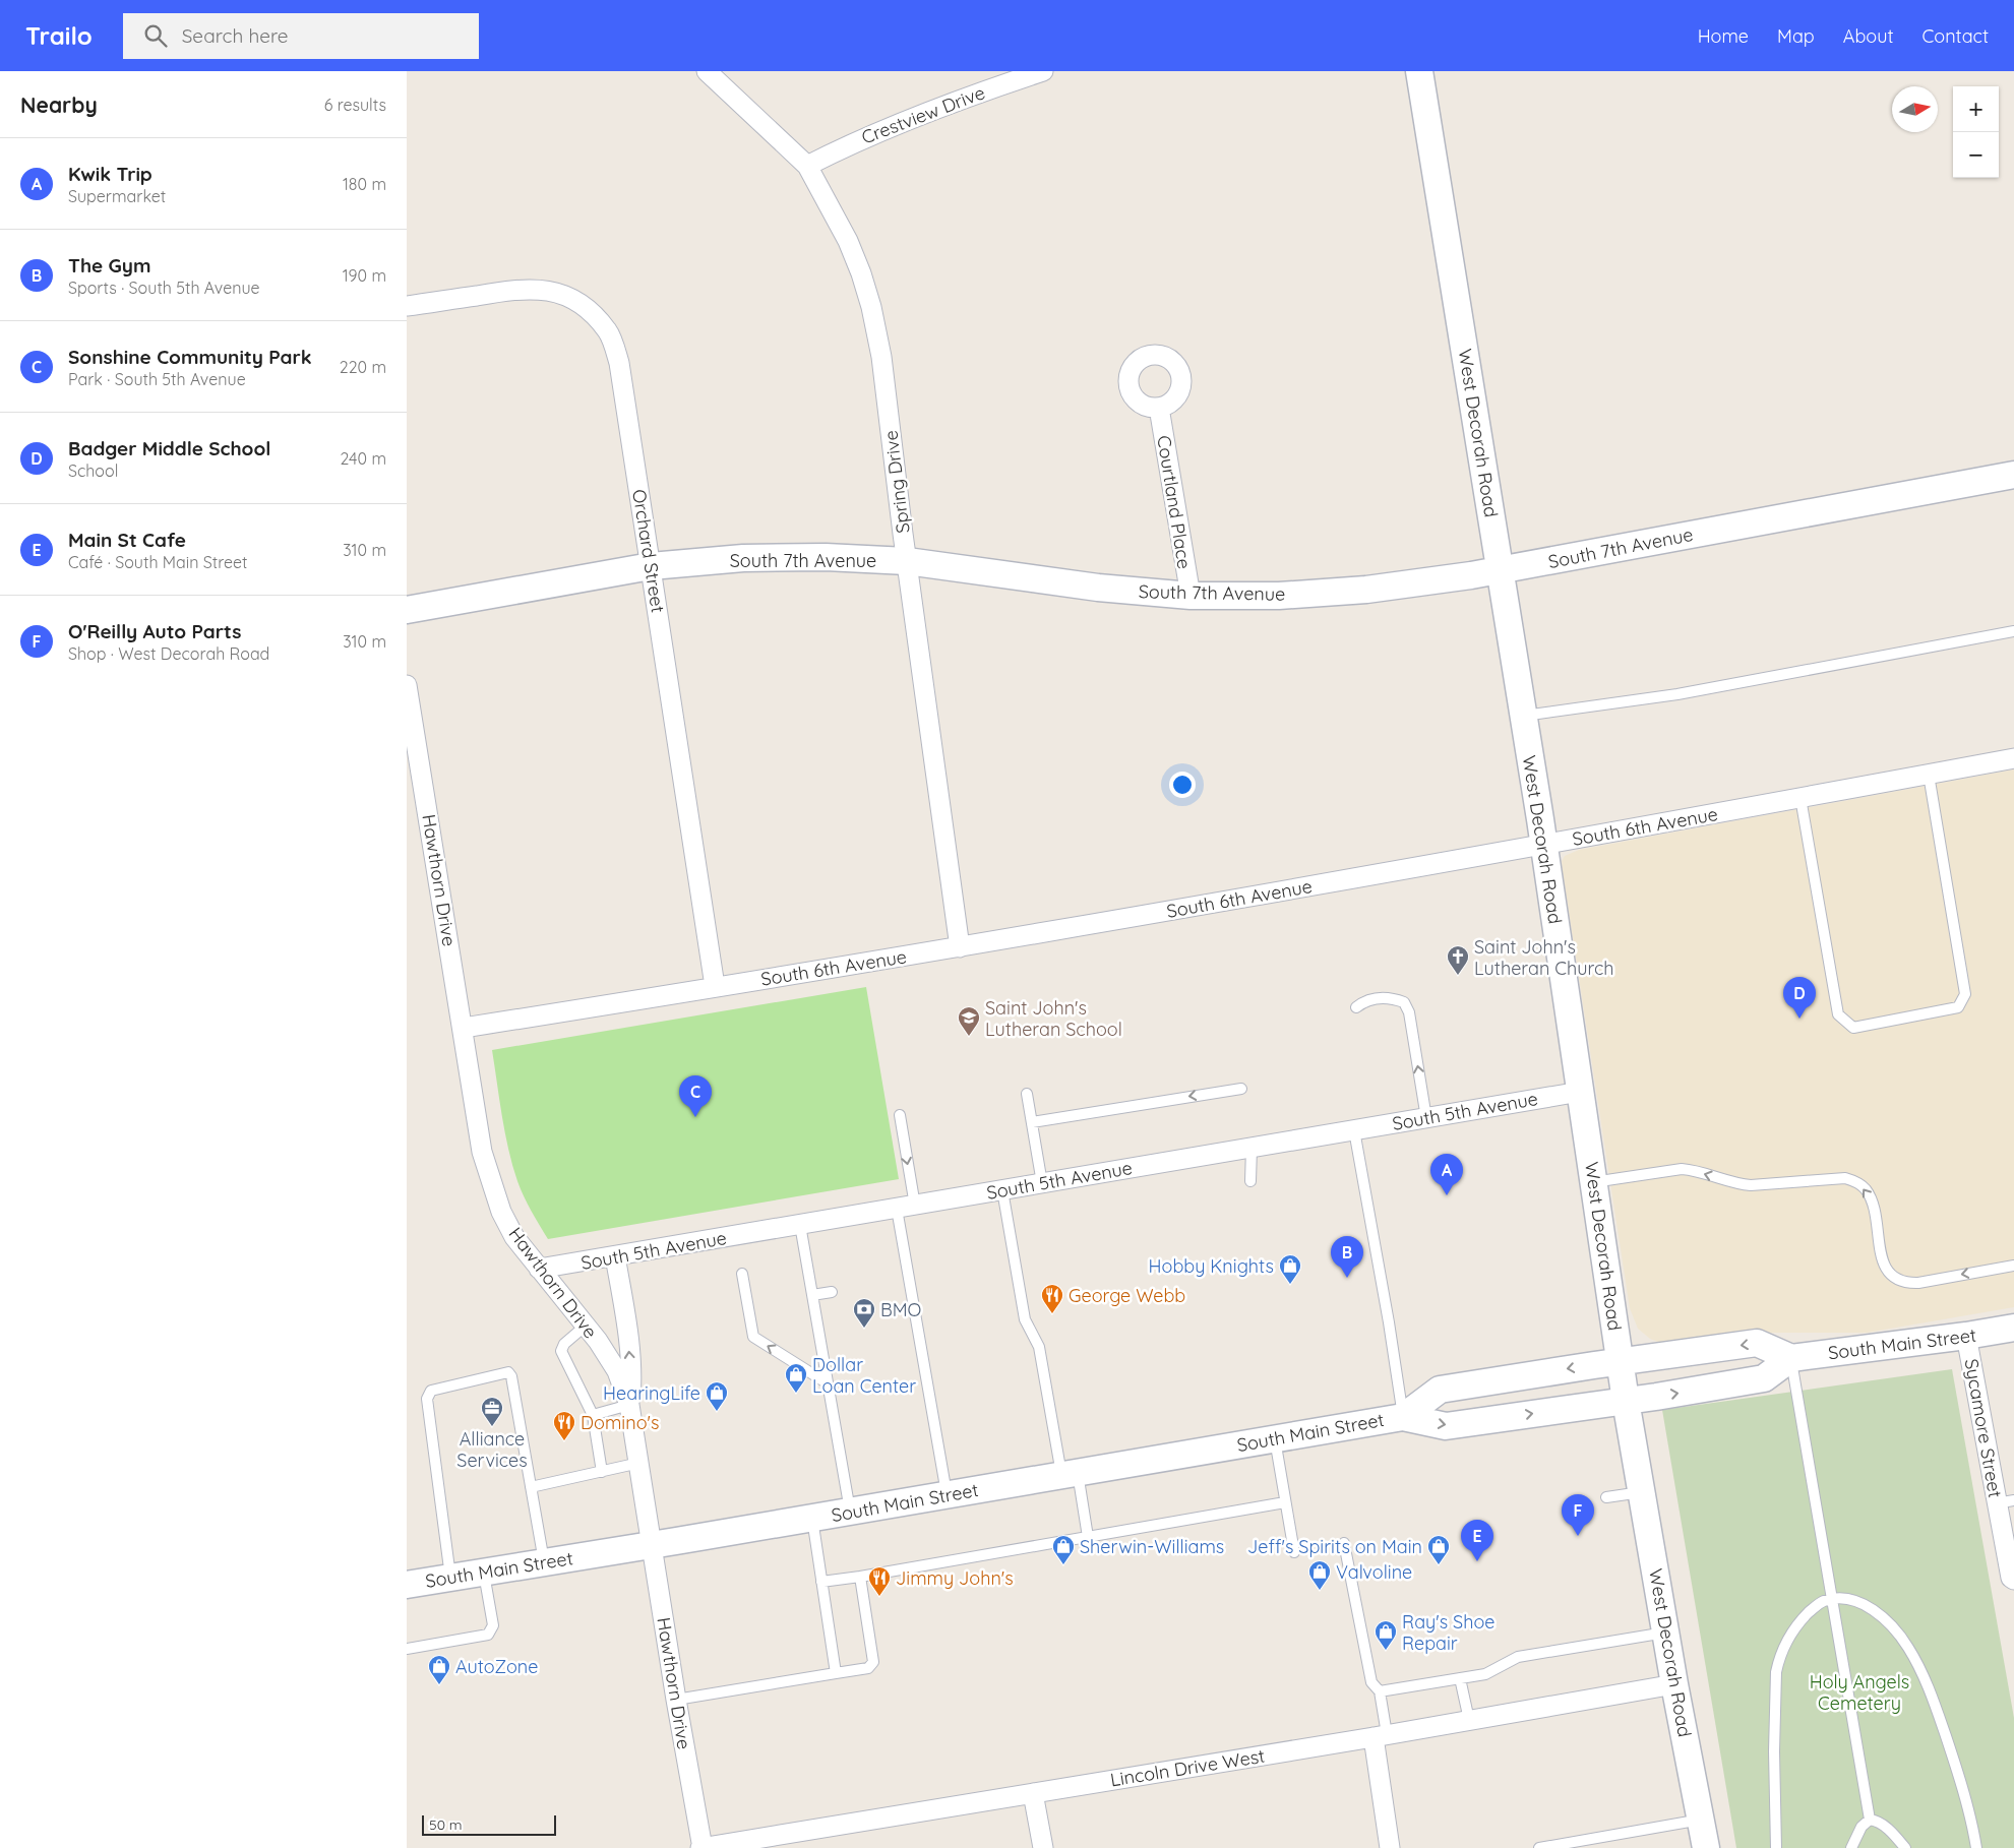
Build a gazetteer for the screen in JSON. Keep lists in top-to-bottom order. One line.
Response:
{"streets":{"street":["Crestview Drive","West Decorah Road","Spring Drive","Courtland Place","South 7th Avenue","Orchard Street","South 6th Avenue","Hawthorn Drive","South 5th Avenue","South Main Street","Sycamore Street","Lincoln Drive West"]},"crossings":[["Crestview Drive","Spring Drive"],["West Decorah Road","South 7th Avenue"],["West Decorah Road","South 6th Avenue"],["West Decorah Road","South 5th Avenue"],["West Decorah Road","South Main Street"],["West Decorah Road","Lincoln Drive West"],["Spring Drive","South 7th Avenue"],["Spring Drive","South 6th Avenue"],["Courtland Place","South 7th Avenue"],["South 7th Avenue","Orchard Street"],["Orchard Street","South 6th Avenue"],["South 6th Avenue","Hawthorn Drive"],["Hawthorn Drive","South 5th Avenue"],["Hawthorn Drive","South Main Street"],["Hawthorn Drive","Lincoln Drive West"],["South Main Street","Sycamore Street"]],"parks":["Holy Angels Cemetery"],"places":{"church":["Saint John's Lutheran Church"],"school or university":["Saint John's Lutheran School"],"shop":["Hobby Knights","Dollar Loan Center","HearingLife","Sherwin-Williams","Jeff's Spirits on Main","Valvoline","Ray's Shoe Repair","AutoZone"],"restaurant":["George Webb","Domino's","Jimmy John's"],"bank":["BMO"],"office":["Alliance Services"]},"scale_bar":"50 m","north":"right","page":{"header":"Trailo","search":"Search here","nav":["Home","Map","About","Contact"],"heading":["Nearby","6 results"],"map_buttons":["+","−"],"list":[{"mark":"A","name":"Kwik Trip","note":"Supermarket","value":"180 m"},{"mark":"B","name":"The Gym","note":"Sports · South 5th Avenue","value":"190 m"},{"mark":"C","name":"Sonshine Community Park","note":"Park · South 5th Avenue","value":"220 m"},{"mark":"D","name":"Badger Middle School","note":"School","value":"240 m"},{"mark":"E","name":"Main St Cafe","note":"Café · South Main Street","value":"310 m"},{"mark":"F","name":"O'Reilly Auto Parts","note":"Shop · West Decorah Road","value":"310 m"}],"pins":["D","C","A","B","F","E"],"scale":"50 m"}}
